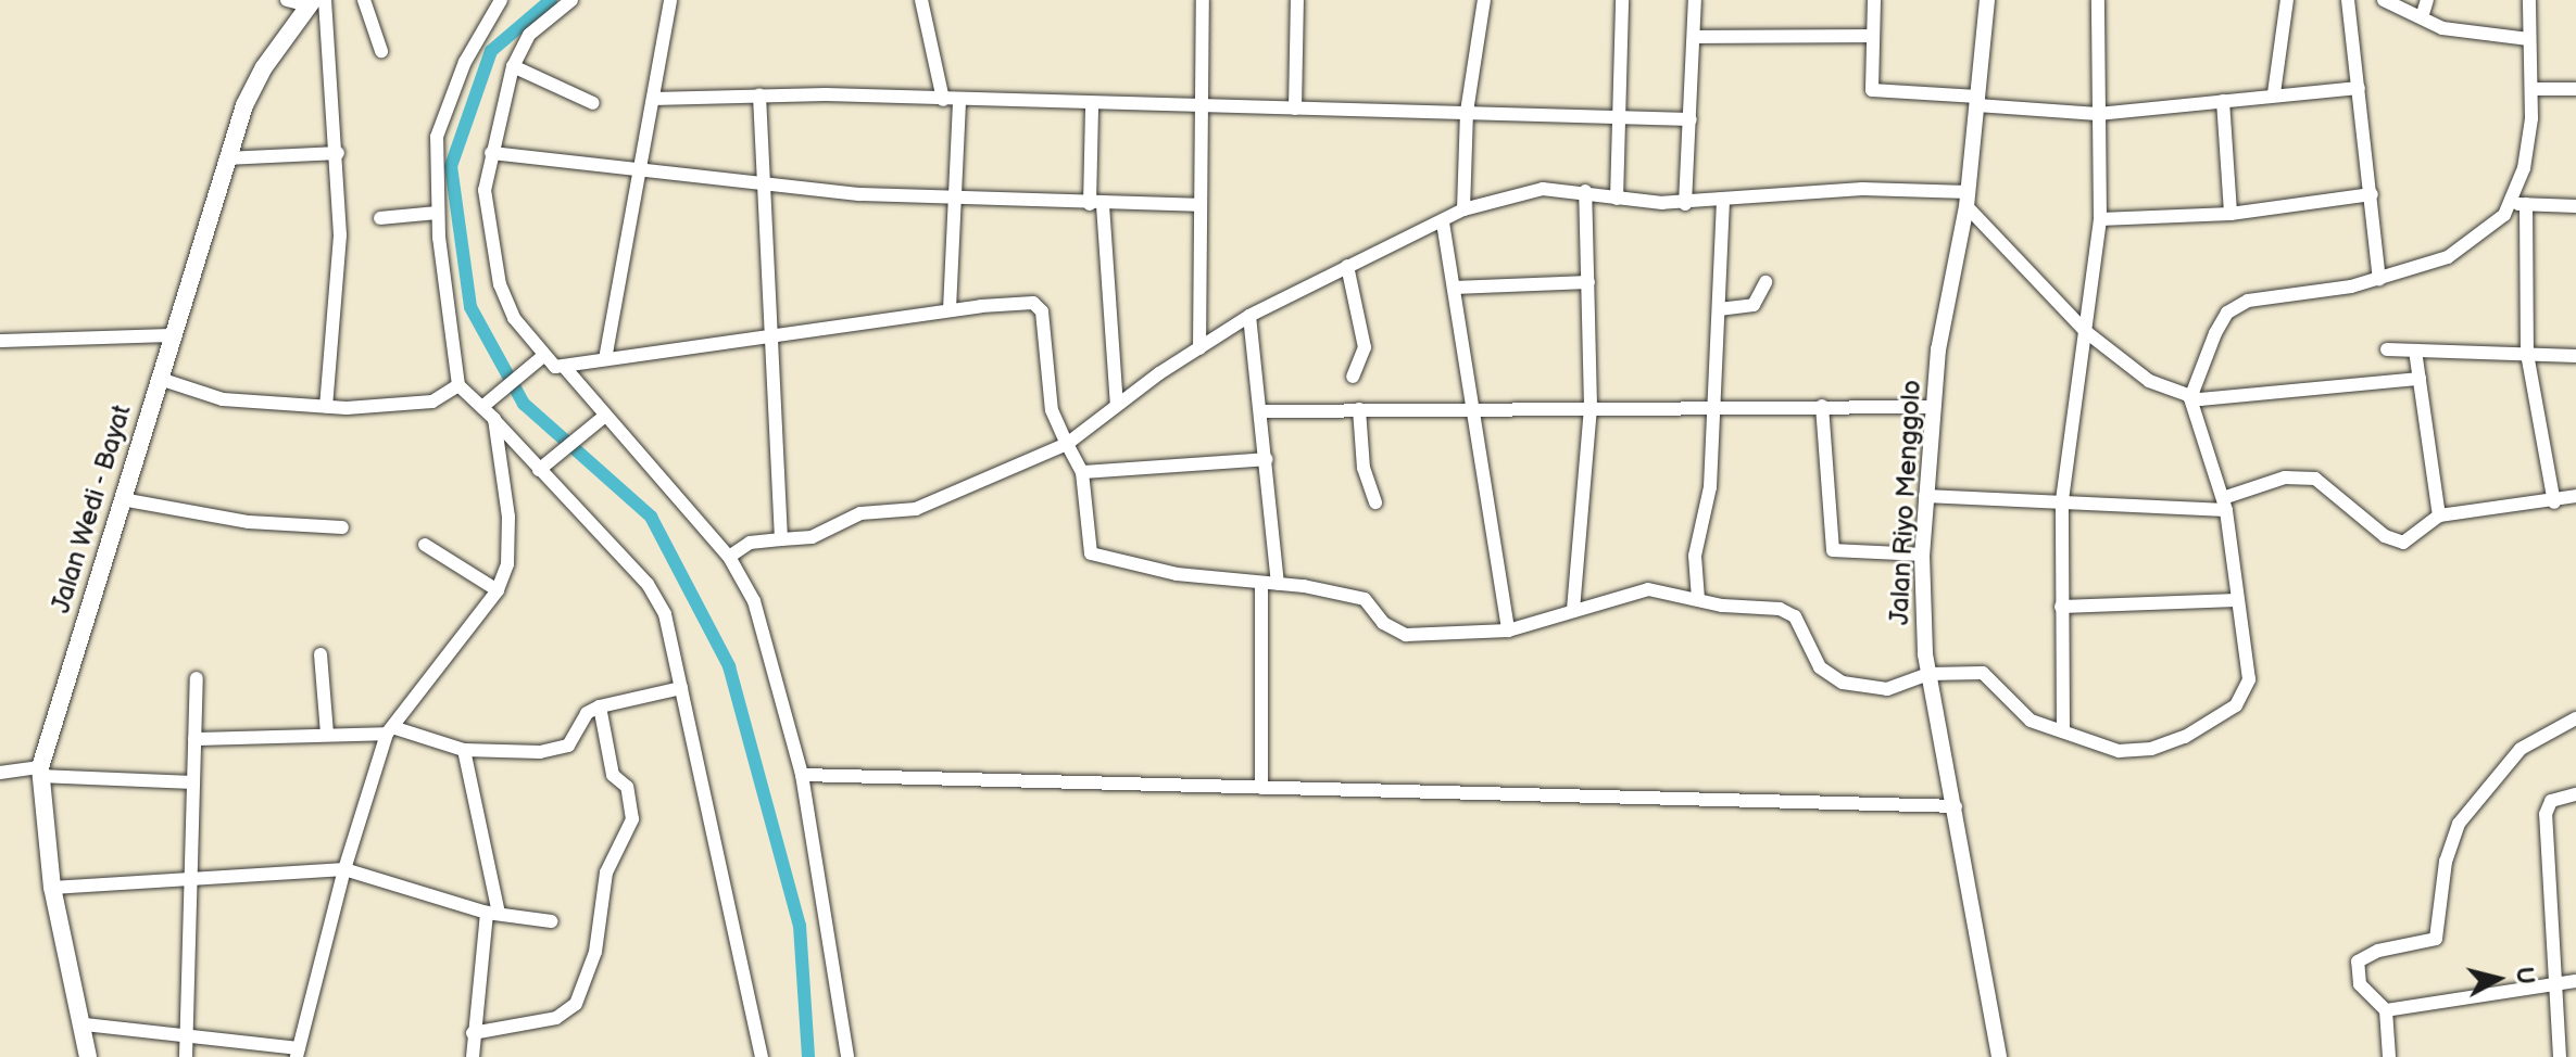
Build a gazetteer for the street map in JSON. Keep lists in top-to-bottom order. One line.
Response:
{"streets":{"main road":["Jalan Wedi - Bayat"],"street":["Jalan Riyo Menggolo"]},"north":"right"}
